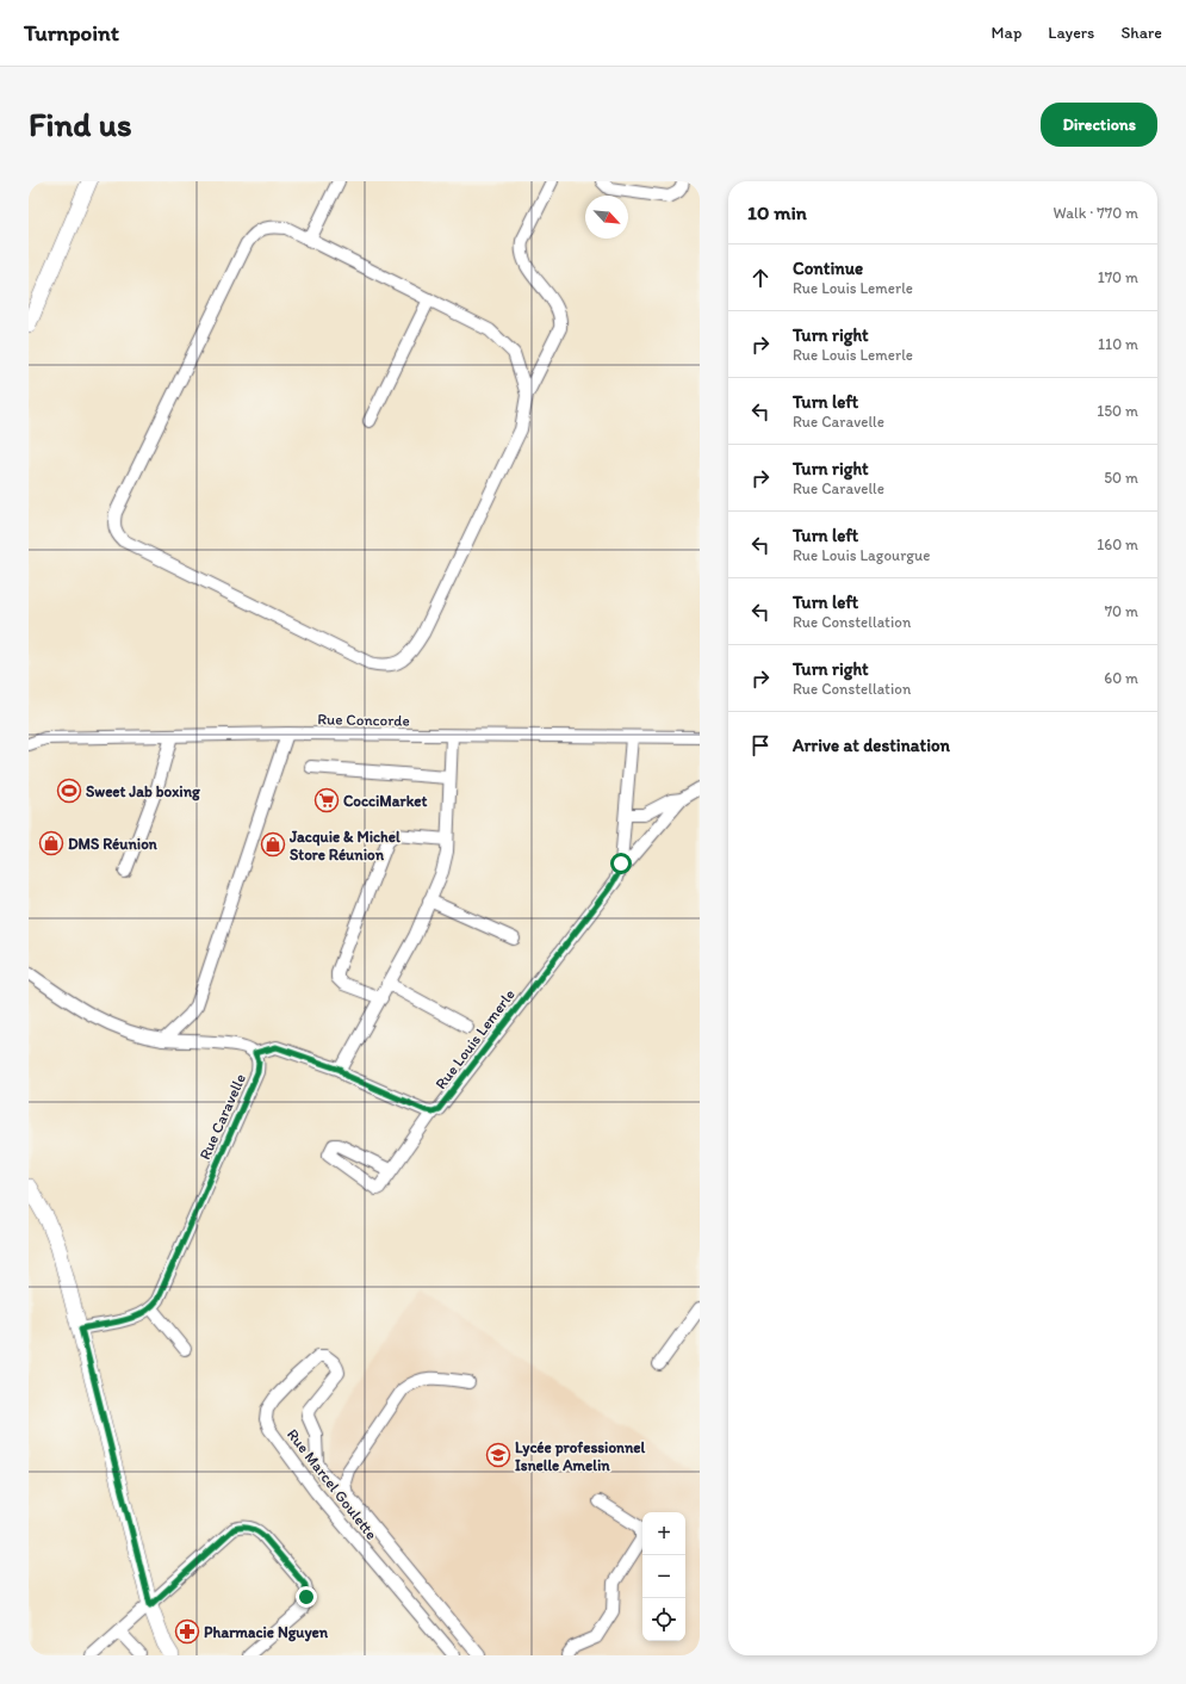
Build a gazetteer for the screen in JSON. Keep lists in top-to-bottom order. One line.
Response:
{"streets":{"street":["Rue Concorde","Rue Louis Lemerle","Rue Caravelle","Rue Marcel Goulette"]},"crossings":[["Rue Concorde","Rue Louis Lemerle"]],"places":{"sports":["Sweet Jab boxing"],"supermarket":["CocciMarket"],"shop":["DMS Réunion","Jacquie & Michel Store Réunion"],"school or university":["Lycée professionnel Isnelle Amelin"],"pharmacy":["Pharmacie Nguyen"]},"north":"bottom right","page":{"header":"Turnpoint","nav":["Map","Layers","Share"],"buttons":"Directions","title":"Find us","heading":["10 min","Walk · 770 m"],"list":[["Continue","Rue Louis Lemerle","170 m"],["Turn right","Rue Louis Lemerle","110 m"],["Turn left","Rue Caravelle","150 m"],["Turn right","Rue Caravelle","50 m"],["Turn left","Rue Louis Lagourgue","160 m"],["Turn left","Rue Constellation","70 m"],["Turn right","Rue Constellation","60 m"],"Arrive at destination"],"map_buttons":["+","−"]}}
